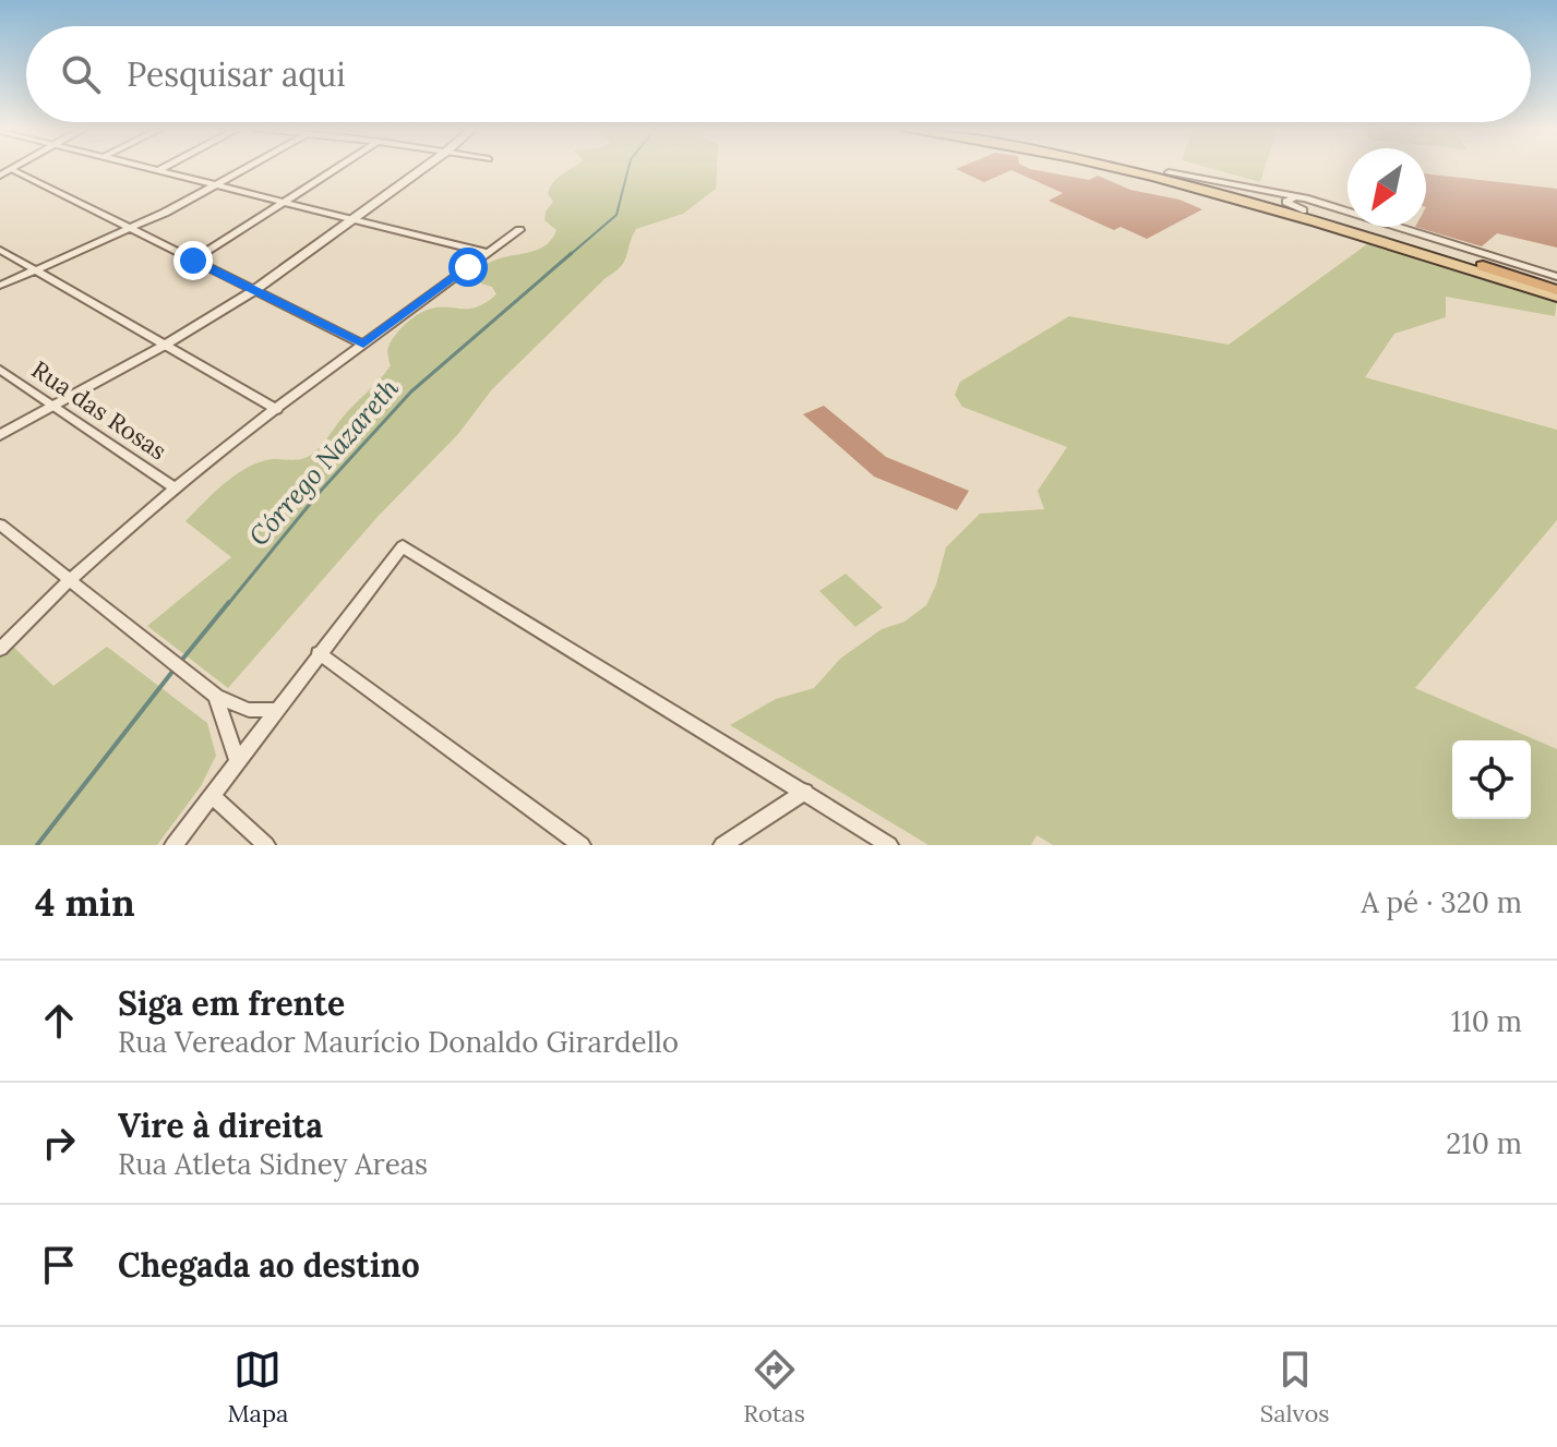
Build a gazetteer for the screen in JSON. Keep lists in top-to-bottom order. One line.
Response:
{"streets":{"street":["Rua das Rosas"]},"water":["Córrego Nazareth"],"north":"bottom left","page":{"search":"Pesquisar aqui","heading":["4 min","A pé · 320 m"],"list":[["Siga em frente","Rua Vereador Maurício Donaldo Girardello","110 m"],["Vire à direita","Rua Atleta Sidney Areas","210 m"],"Chegada ao destino"],"nav":["Mapa","Rotas","Salvos"]}}
